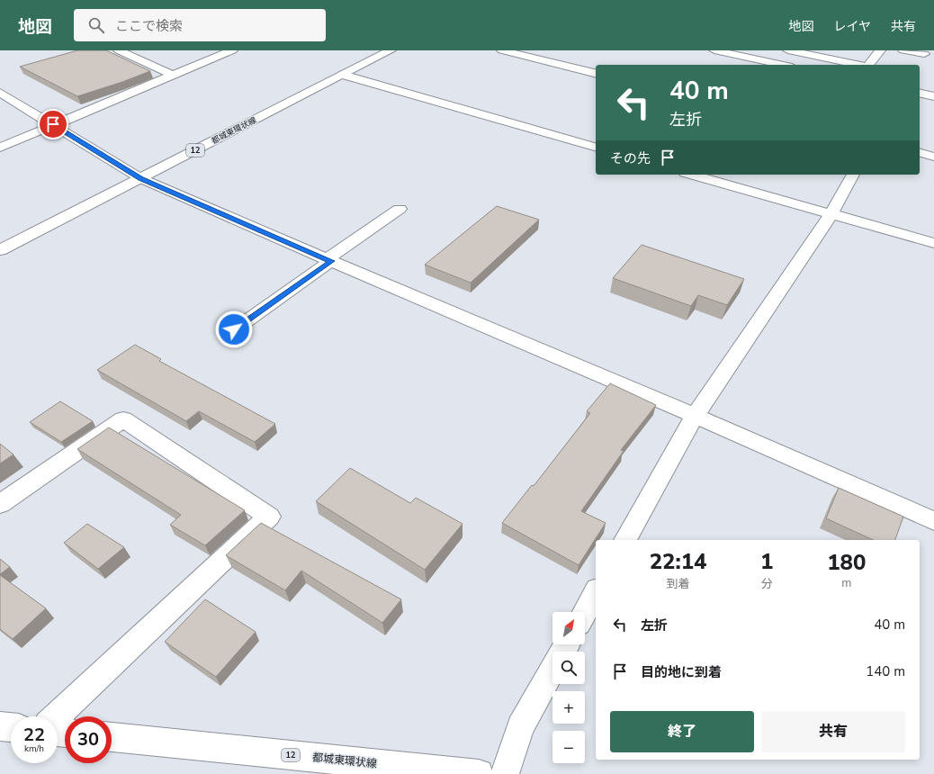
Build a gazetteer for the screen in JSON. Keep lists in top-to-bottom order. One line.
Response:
{"streets":{"street":["都城東環状線","12"]},"north":"top right","page":{"header":"地図","search":"ここで検索","nav":["地図","レイヤ","共有"],"turn":["40 m","左折"],"then":"その先","eta":["22:14","到着","1","分","180","m"],"list":[{"name":"左折","value":"40 m"},{"name":"目的地に到着","value":"140 m"}],"map_buttons":["+","−"],"buttons":["終了","共有"],"speed":"22 km/h","limit":"30"}}
